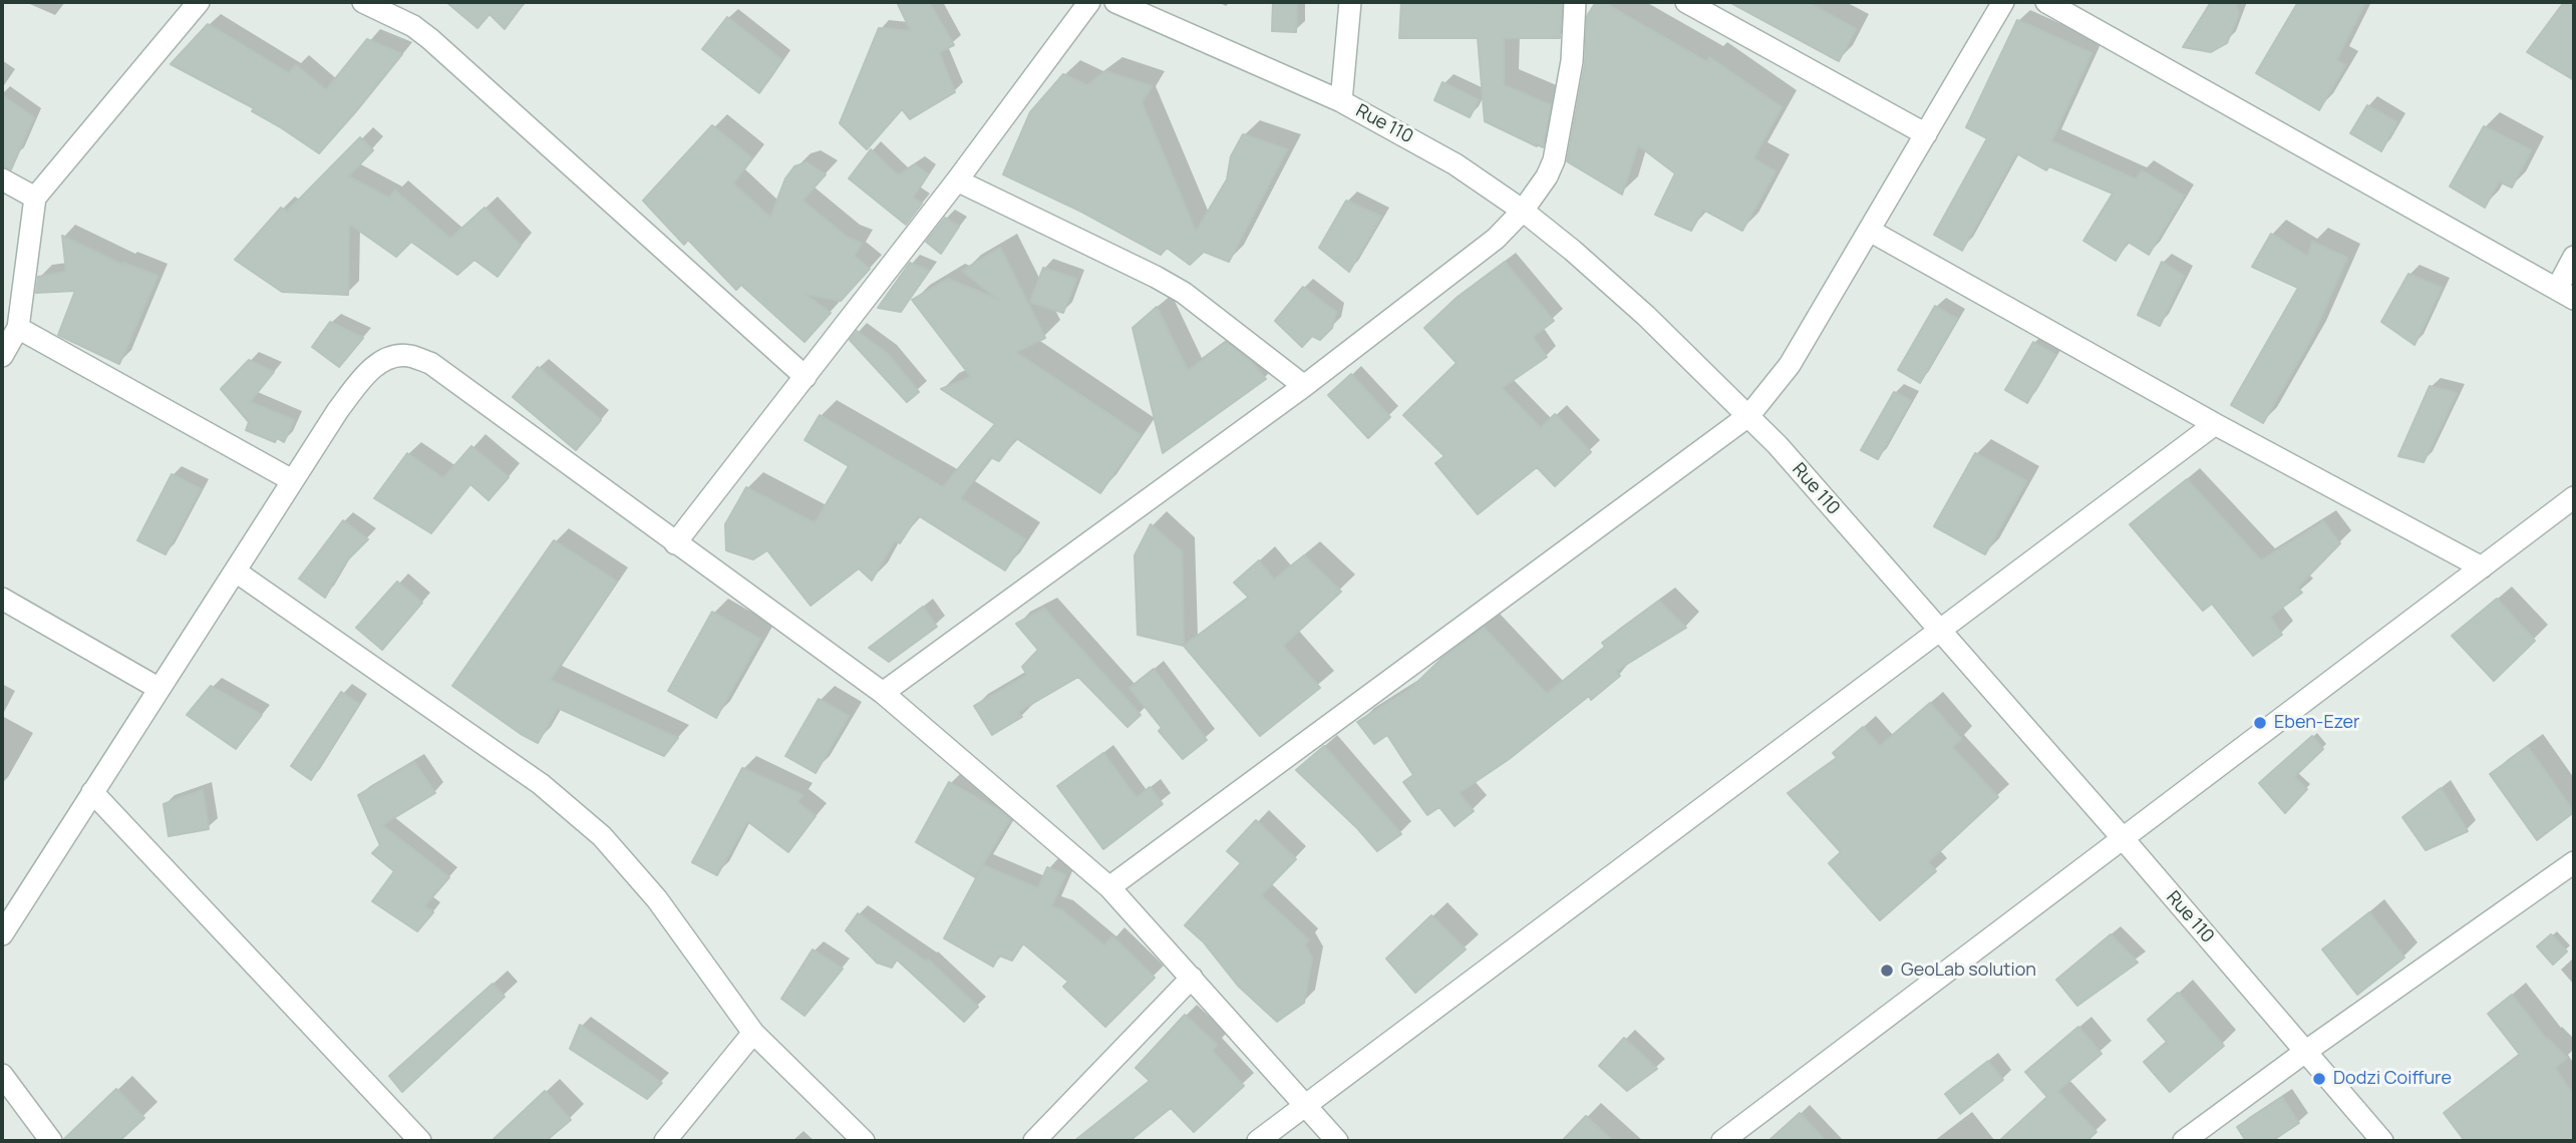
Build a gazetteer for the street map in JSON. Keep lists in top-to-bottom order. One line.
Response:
{"streets":{"street":["Rue 110"]},"places":["Eben-Ezer","GeoLab solution","Dodzi Coiffure"]}
